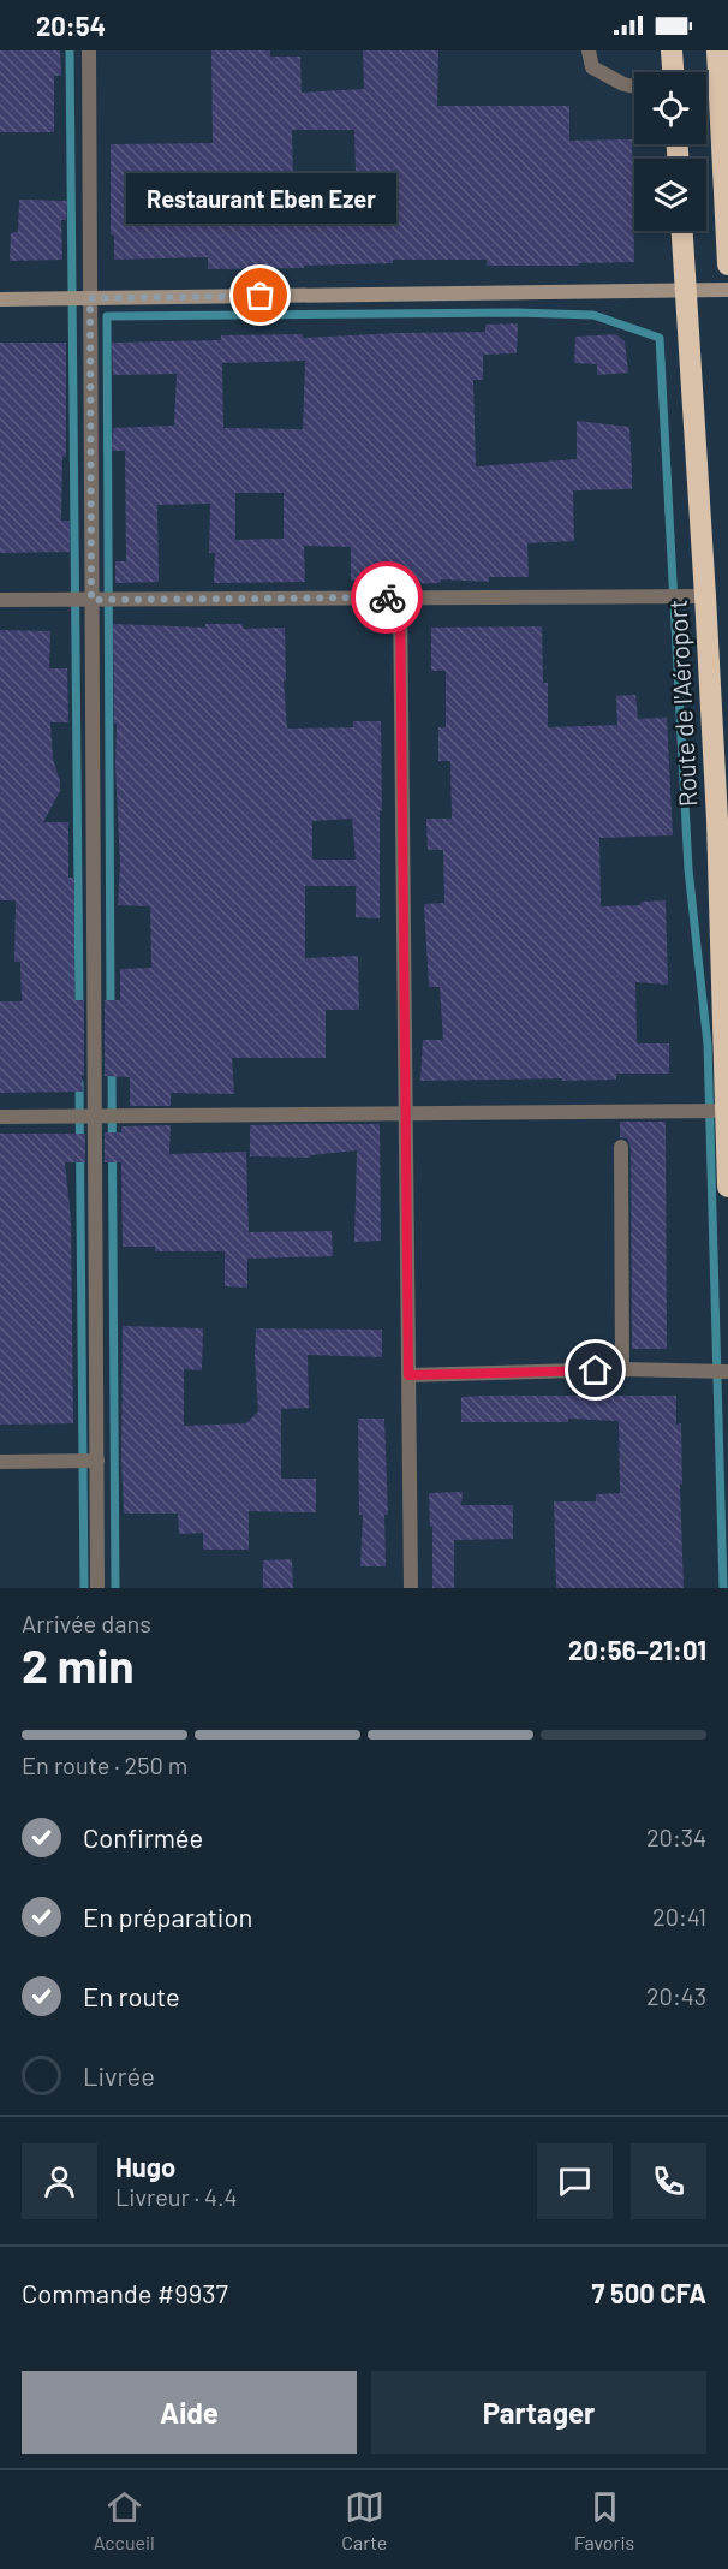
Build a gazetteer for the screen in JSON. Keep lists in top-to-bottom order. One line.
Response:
{"streets":{"highway":["Route de l'Aéroport"]},"places":["Restaurant Eben Ezer"],"page":{"status":"20:54","bubble":"Restaurant Eben Ezer","heading":["2 min","Arrivée dans","20:56–21:01"],"panel":["Hugo","Livreur · 4.4","Commande #9937","7 500 CFA"],"bar":"En route · 250 m","list":[["Confirmée","20:34"],["En préparation","20:41"],["En route","20:43"],"Livrée"],"buttons":["Aide","Partager"],"tabs":["Accueil","Carte","Favoris"]}}
